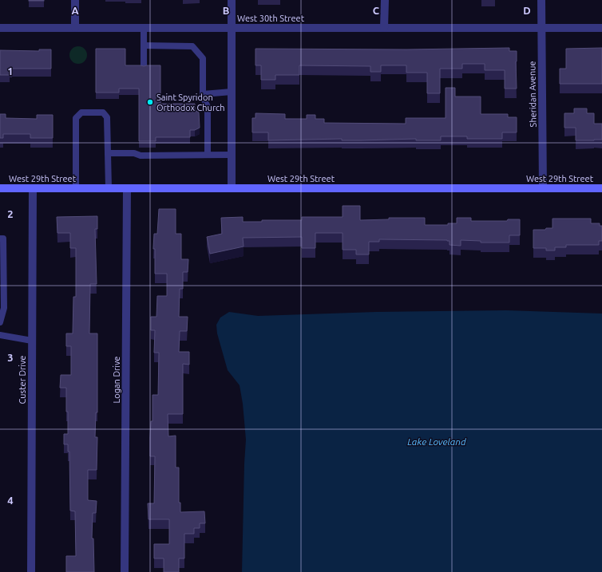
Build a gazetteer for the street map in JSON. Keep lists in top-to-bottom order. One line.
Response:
{"streets":{"main road":["West 29th Street"],"street":["West 30th Street","Sheridan Avenue","Custer Drive","Logan Drive"]},"crossings":[["West 30th Street","Sheridan Avenue"],["Sheridan Avenue","West 29th Street"],["West 29th Street","Custer Drive"],["West 29th Street","Logan Drive"]],"water":["Lake Loveland"],"places":["Saint Spyridon Orthodox Church"],"grid":{"columns":["A","B","C","D"],"rows":["1","2","3","4"]}}
